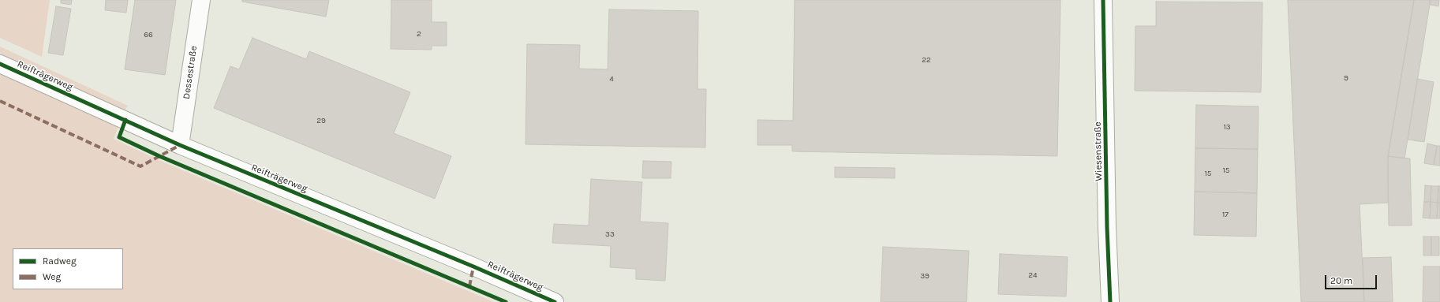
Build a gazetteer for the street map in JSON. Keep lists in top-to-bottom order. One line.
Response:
{"streets":{"street":["Dessestraße","Reifträgerweg","Wiesenstraße"]},"crossings":[["Dessestraße","Reifträgerweg"]],"house_numbers":["2","66","22","9","4","29","13","15","15","17","33","24","39"],"legend":["Radweg","Weg"],"scale_bar":"20 m"}
